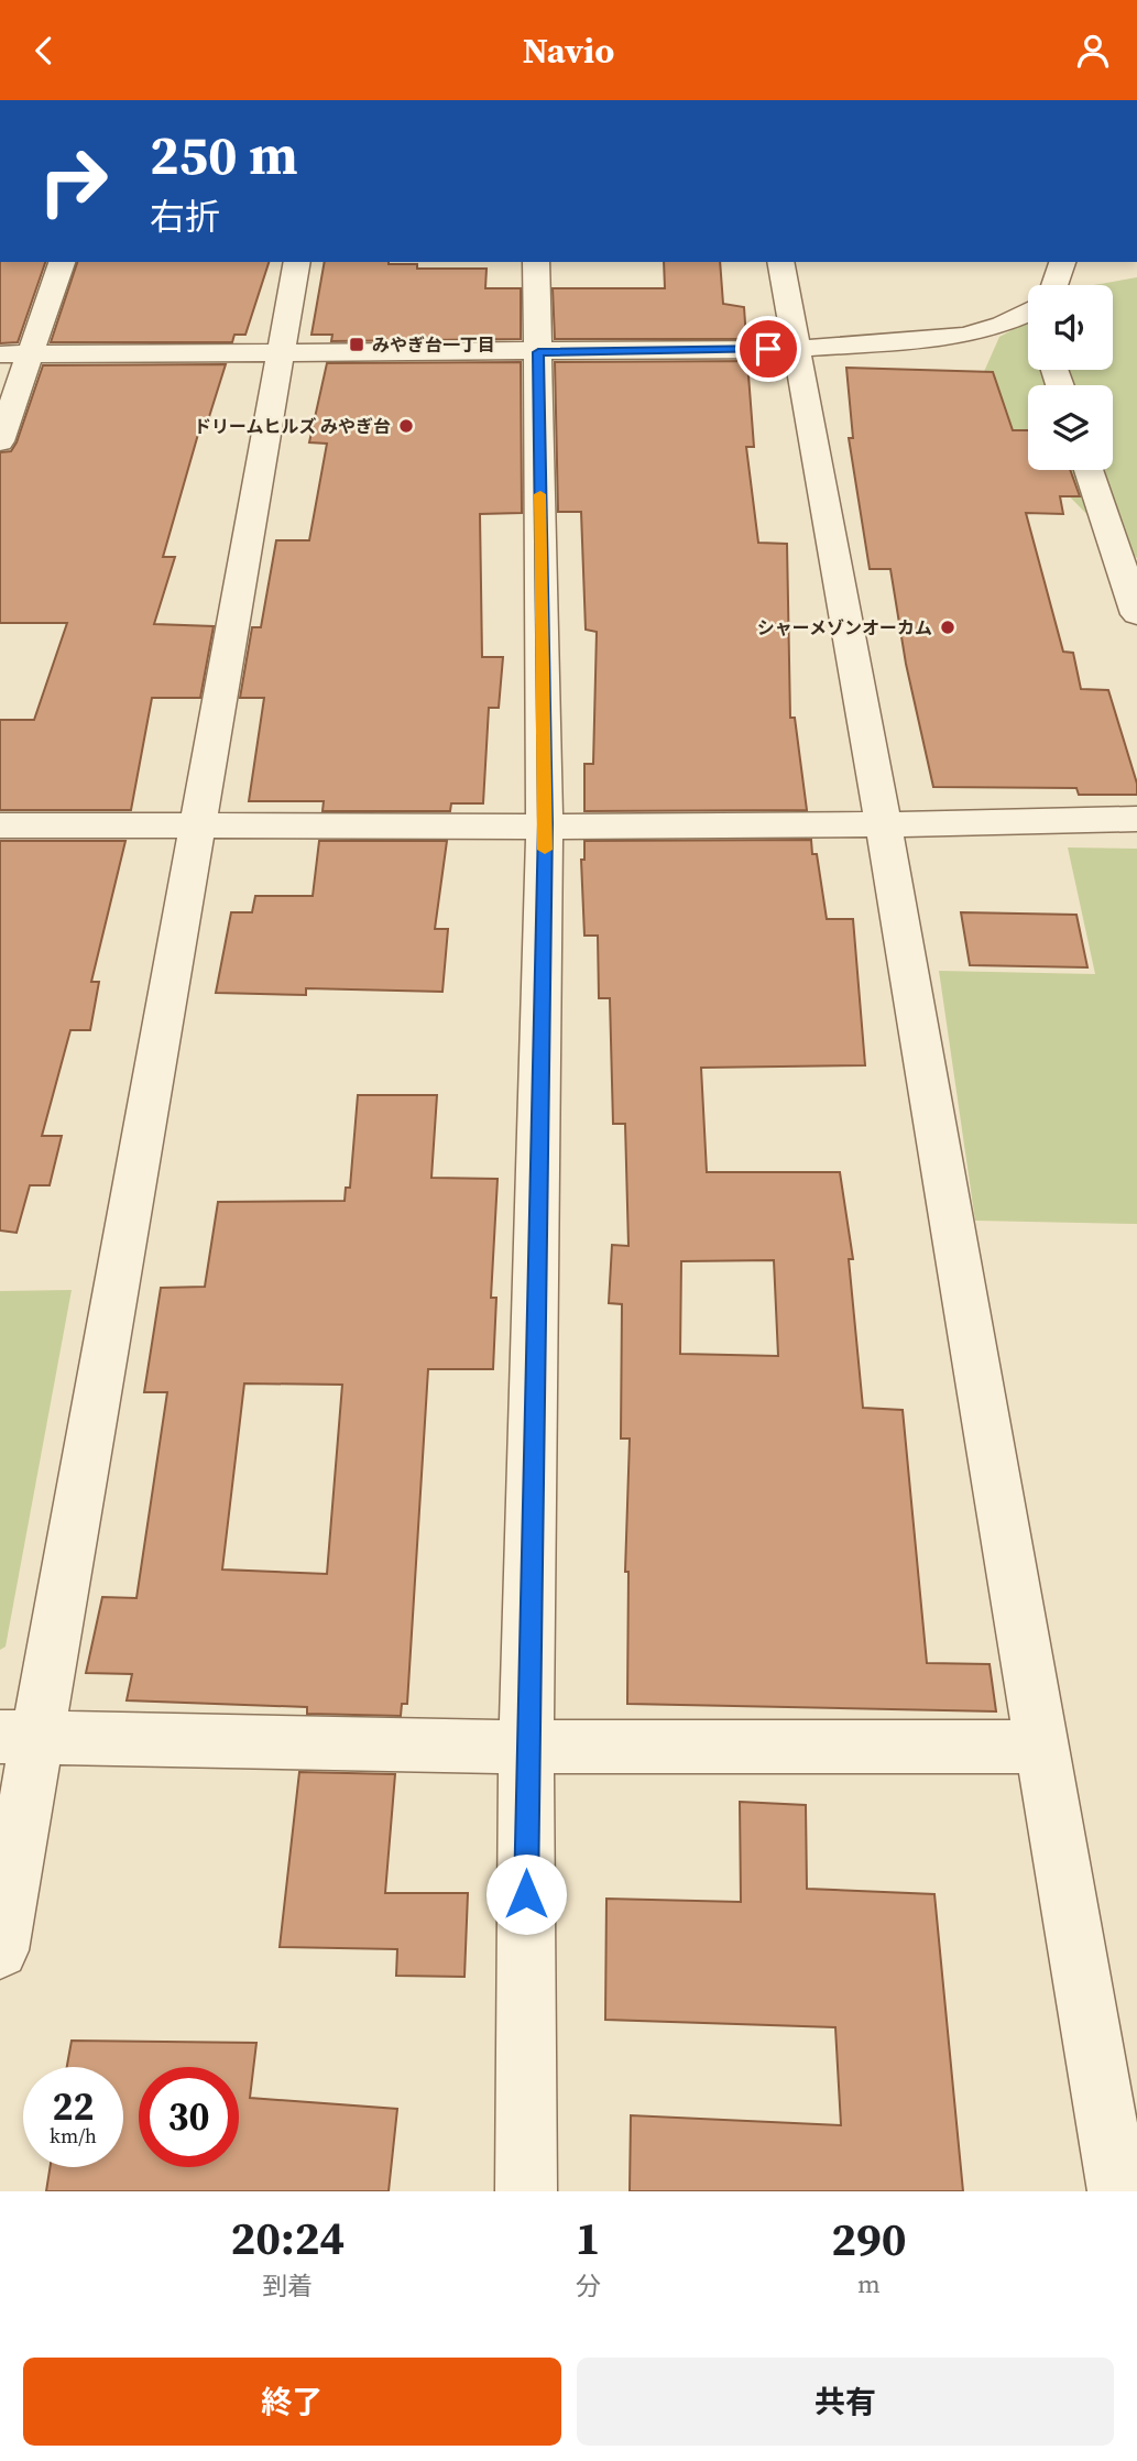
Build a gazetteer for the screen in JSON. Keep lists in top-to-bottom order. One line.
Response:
{"places":{"transit":["みやぎ台一丁目"],"other":["ドリームヒルズ みやぎ台","シャーメゾンオーカム"]},"page":{"header":"Navio","turn":["250 m","右折"],"speed":"22 km/h","limit":"30","eta":["20:24","到着","1","分","290","m"],"buttons":["終了","共有"]}}
